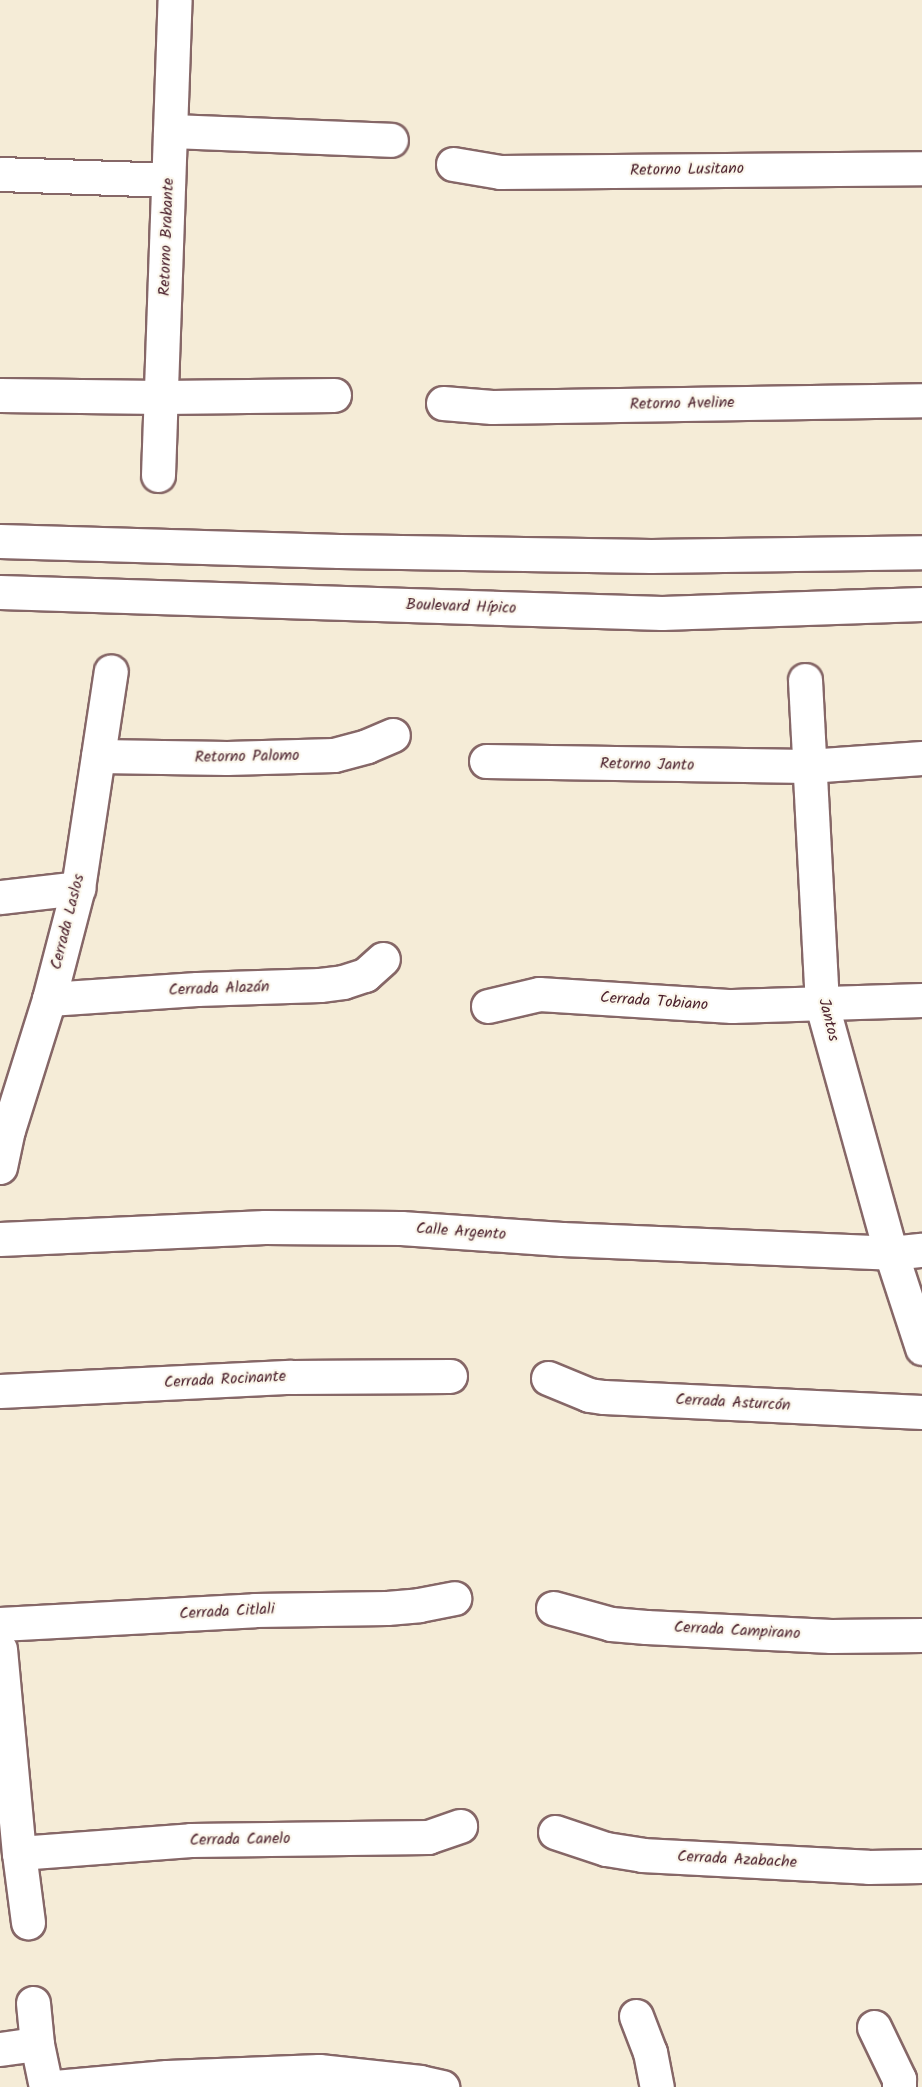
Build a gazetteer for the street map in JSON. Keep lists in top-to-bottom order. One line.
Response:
{"streets":{"street":["Retorno Lusitano","Retorno Brabante","Retorno Aveline","Boulevard Hípico","Retorno Palomo","Retorno Janto","Cerrada Laslos","Cerrada Alazán","Cerrada Tobiano","Jantos","Calle Argento","Cerrada Rocinante","Cerrada Asturcón","Cerrada Citlali","Cerrada Campirano","Cerrada Canelo","Cerrada Azabache"]},"crossings":[["Retorno Palomo","Cerrada Laslos"],["Retorno Janto","Jantos"],["Cerrada Laslos","Cerrada Alazán"],["Cerrada Tobiano","Jantos"],["Jantos","Calle Argento"]]}
